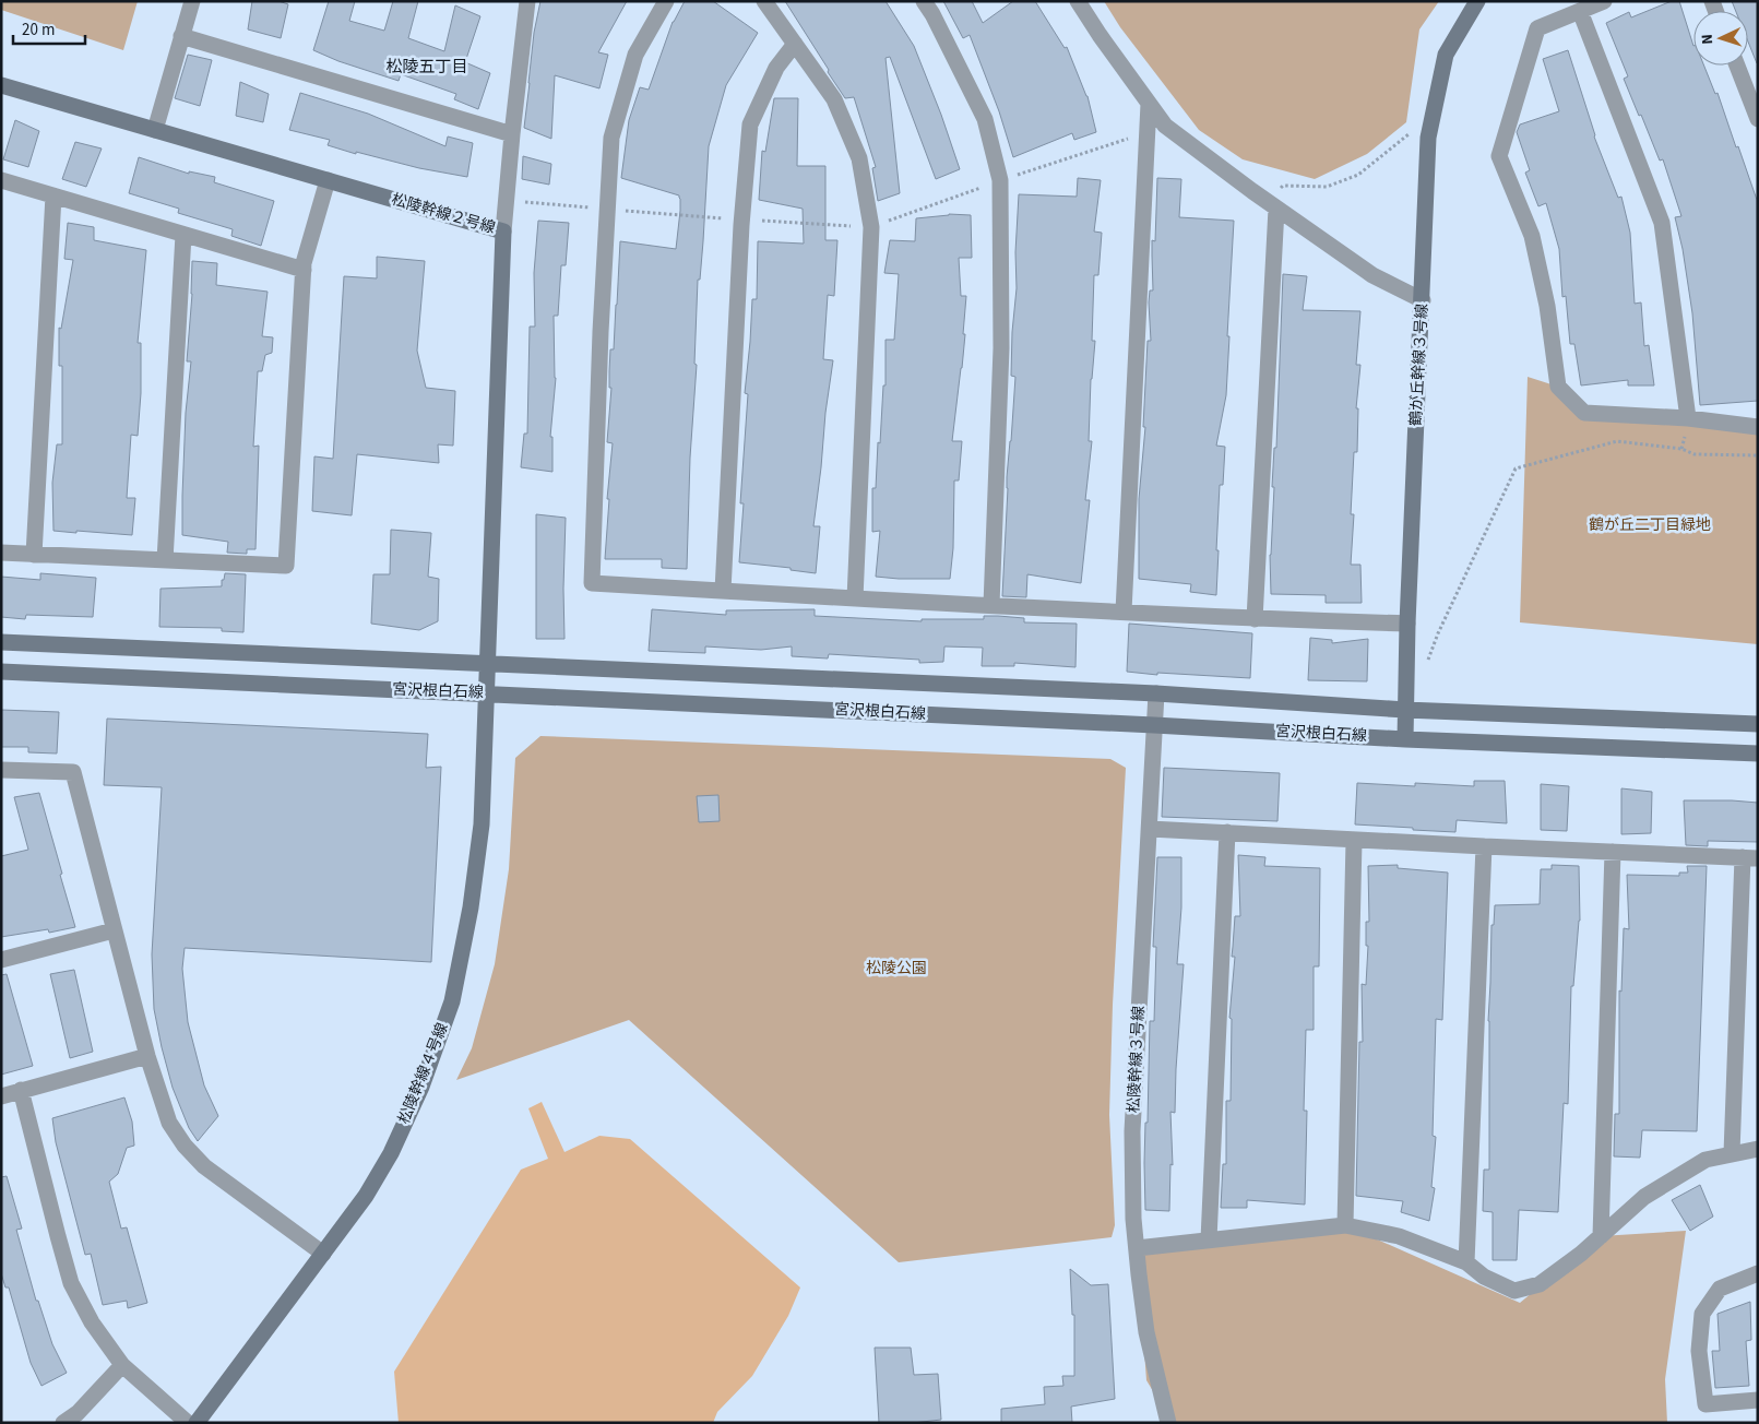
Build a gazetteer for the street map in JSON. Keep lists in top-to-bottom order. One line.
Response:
{"streets":{"street":["松陵幹線２号線","鶴が丘幹線３号線","宮沢根白石線","松陵幹線３号線","松陵幹線４号線"]},"crossings":[["松陵幹線２号線","松陵幹線４号線"],["鶴が丘幹線３号線","宮沢根白石線"],["宮沢根白石線","松陵幹線３号線"],["宮沢根白石線","松陵幹線４号線"]],"districts":["松陵五丁目"],"parks":["鶴が丘二丁目緑地","松陵公園"],"scale_bar":"20 m","north":"left"}
